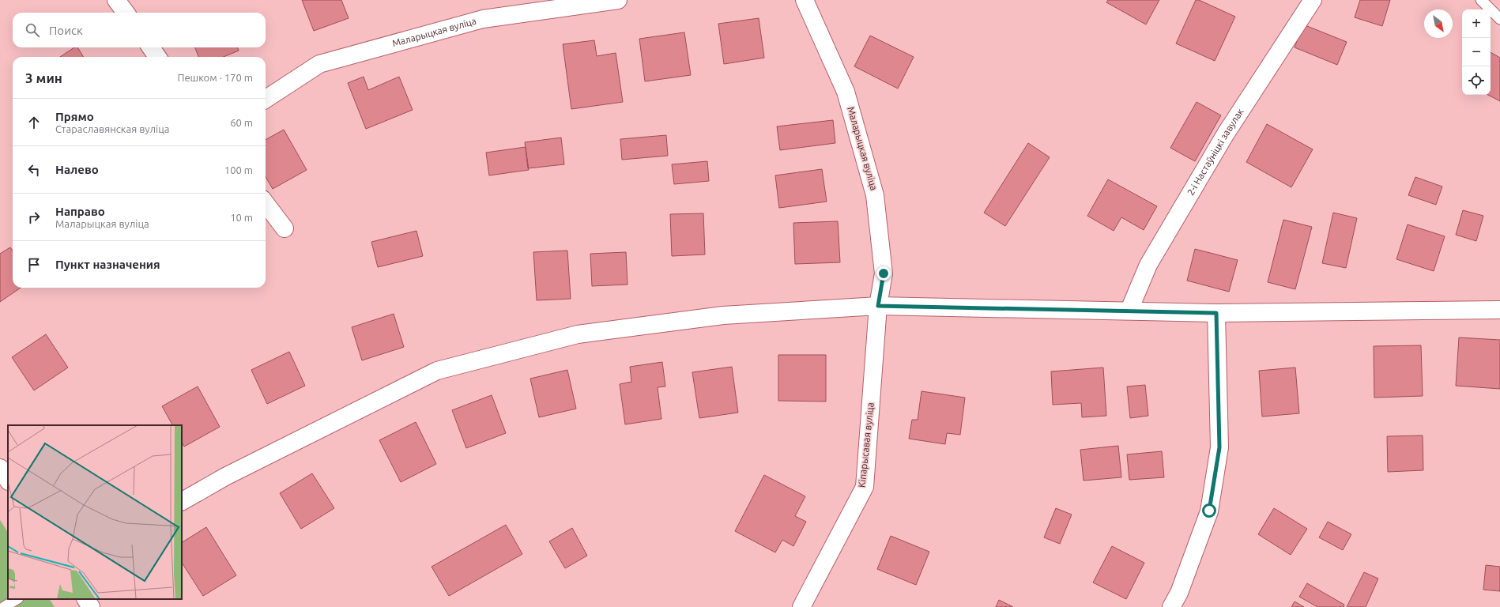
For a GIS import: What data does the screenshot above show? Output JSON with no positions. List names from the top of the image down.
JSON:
{
  "streets": {
    "street": ["Маларыцкая вуліца", "2-і Настаўніцкі завулак", "Кіпарысавая вуліца"]
  },
  "crossings": [
    ["Маларыцкая вуліца", "Кіпарысавая вуліца"]
  ],
  "north": "bottom right",
  "page": {
    "map_buttons": ["+", "−"],
    "search": "Поиск",
    "heading": ["3 мин", "Пешком · 170 m"],
    "list": [
      ["Прямо", "Стараславянская вуліца", "60 m"],
      ["Налево", "100 m"],
      ["Направо", "Маларыцкая вуліца", "10 m"],
      "Пункт назначения"
    ]
  }
}
